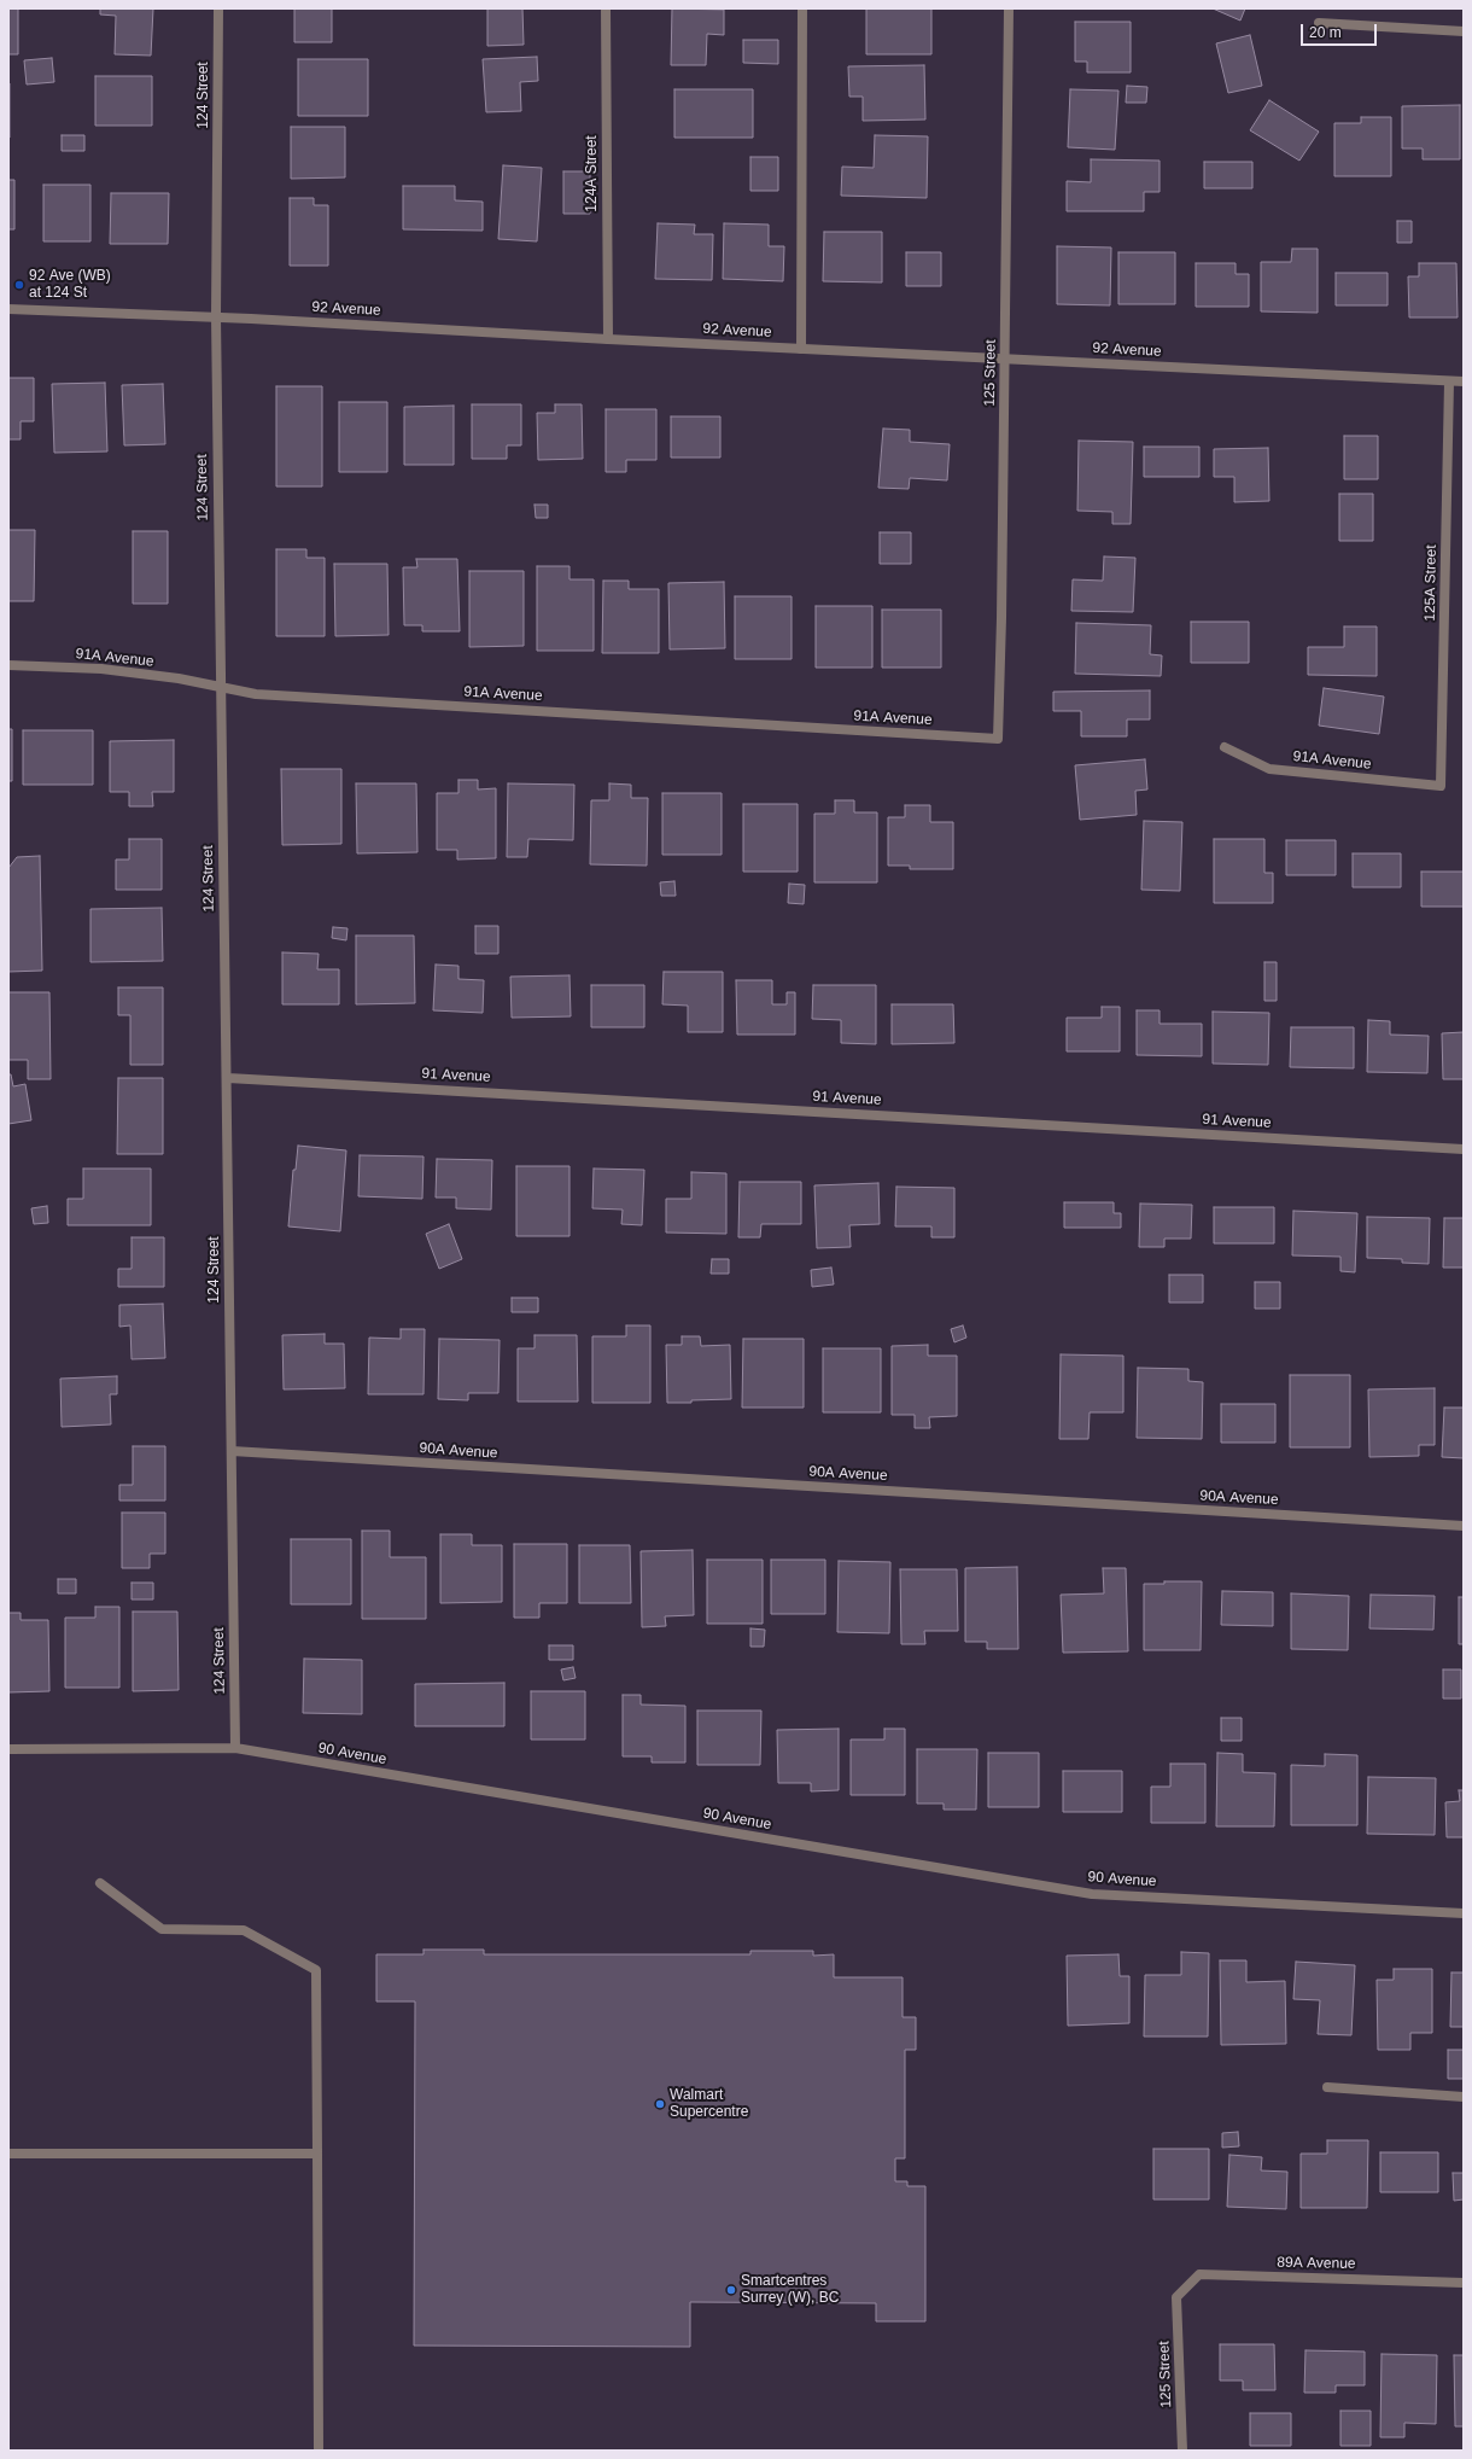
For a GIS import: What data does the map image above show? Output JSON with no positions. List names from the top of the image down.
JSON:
{
  "streets": {
    "street": [
      "124 Street",
      "124A Street",
      "92 Avenue",
      "125 Street",
      "125A Street",
      "91A Avenue",
      "91 Avenue",
      "90A Avenue",
      "90 Avenue",
      "89A Avenue"
    ]
  },
  "crossings": [
    ["124 Street", "92 Avenue"],
    ["124 Street", "91A Avenue"],
    ["124 Street", "91 Avenue"],
    ["124 Street", "90A Avenue"],
    ["124 Street", "90 Avenue"],
    ["124A Street", "92 Avenue"],
    ["92 Avenue", "125 Street"],
    ["92 Avenue", "125A Street"],
    ["125 Street", "91A Avenue"],
    ["125 Street", "89A Avenue"],
    ["125A Street", "91A Avenue"]
  ],
  "places": ["92 Ave (WB) at 124 St", "Walmart Supercentre", "Smartcentres Surrey (W), BC"],
  "scale_bar": "20 m"
}
